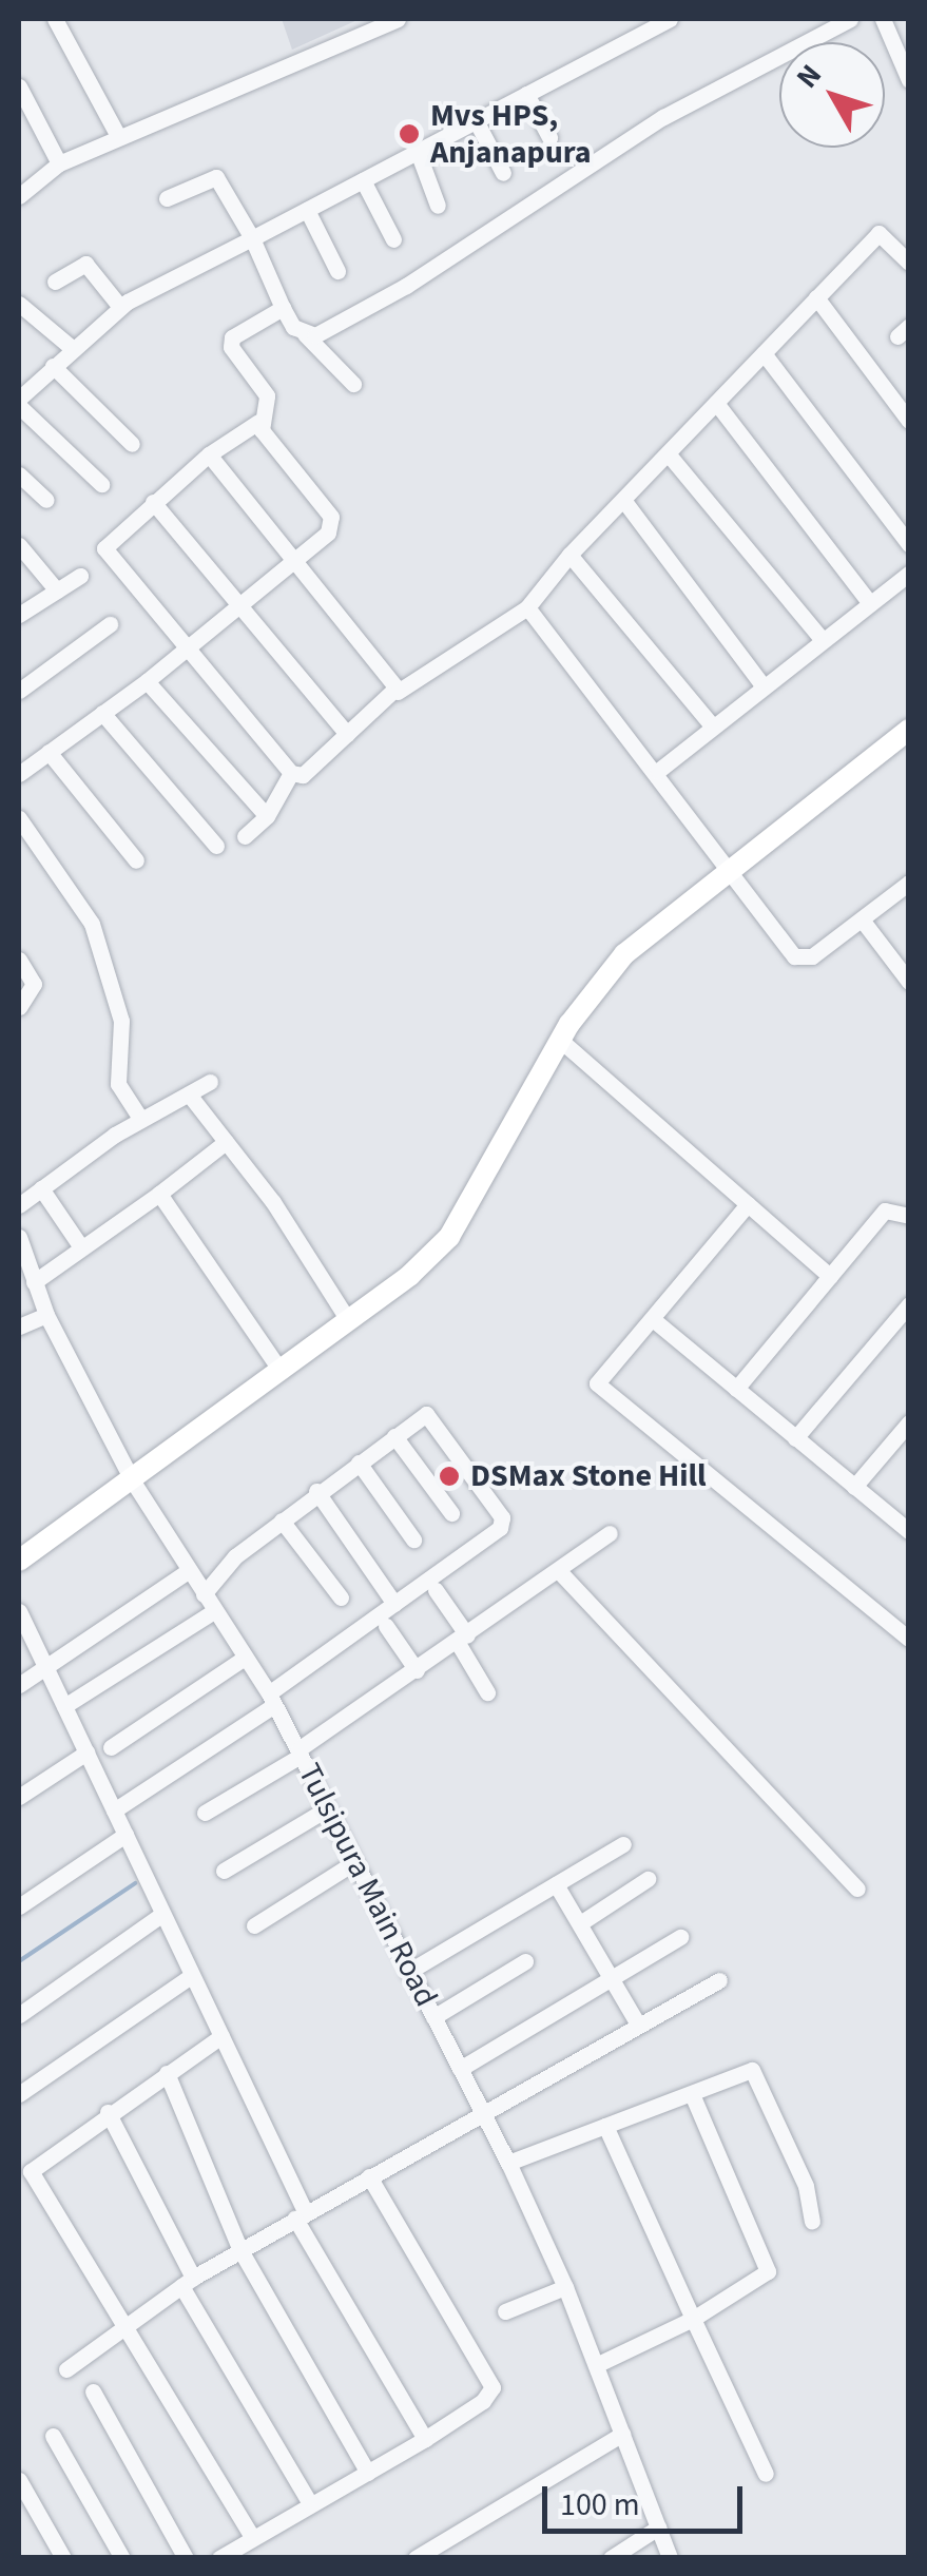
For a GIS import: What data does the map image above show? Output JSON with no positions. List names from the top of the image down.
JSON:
{
  "streets": {
    "street": ["Tulsipura Main Road"]
  },
  "places": ["Mvs HPS, Anjanapura", "DSMax Stone Hill"],
  "scale_bar": "100 m",
  "north": "top left"
}
